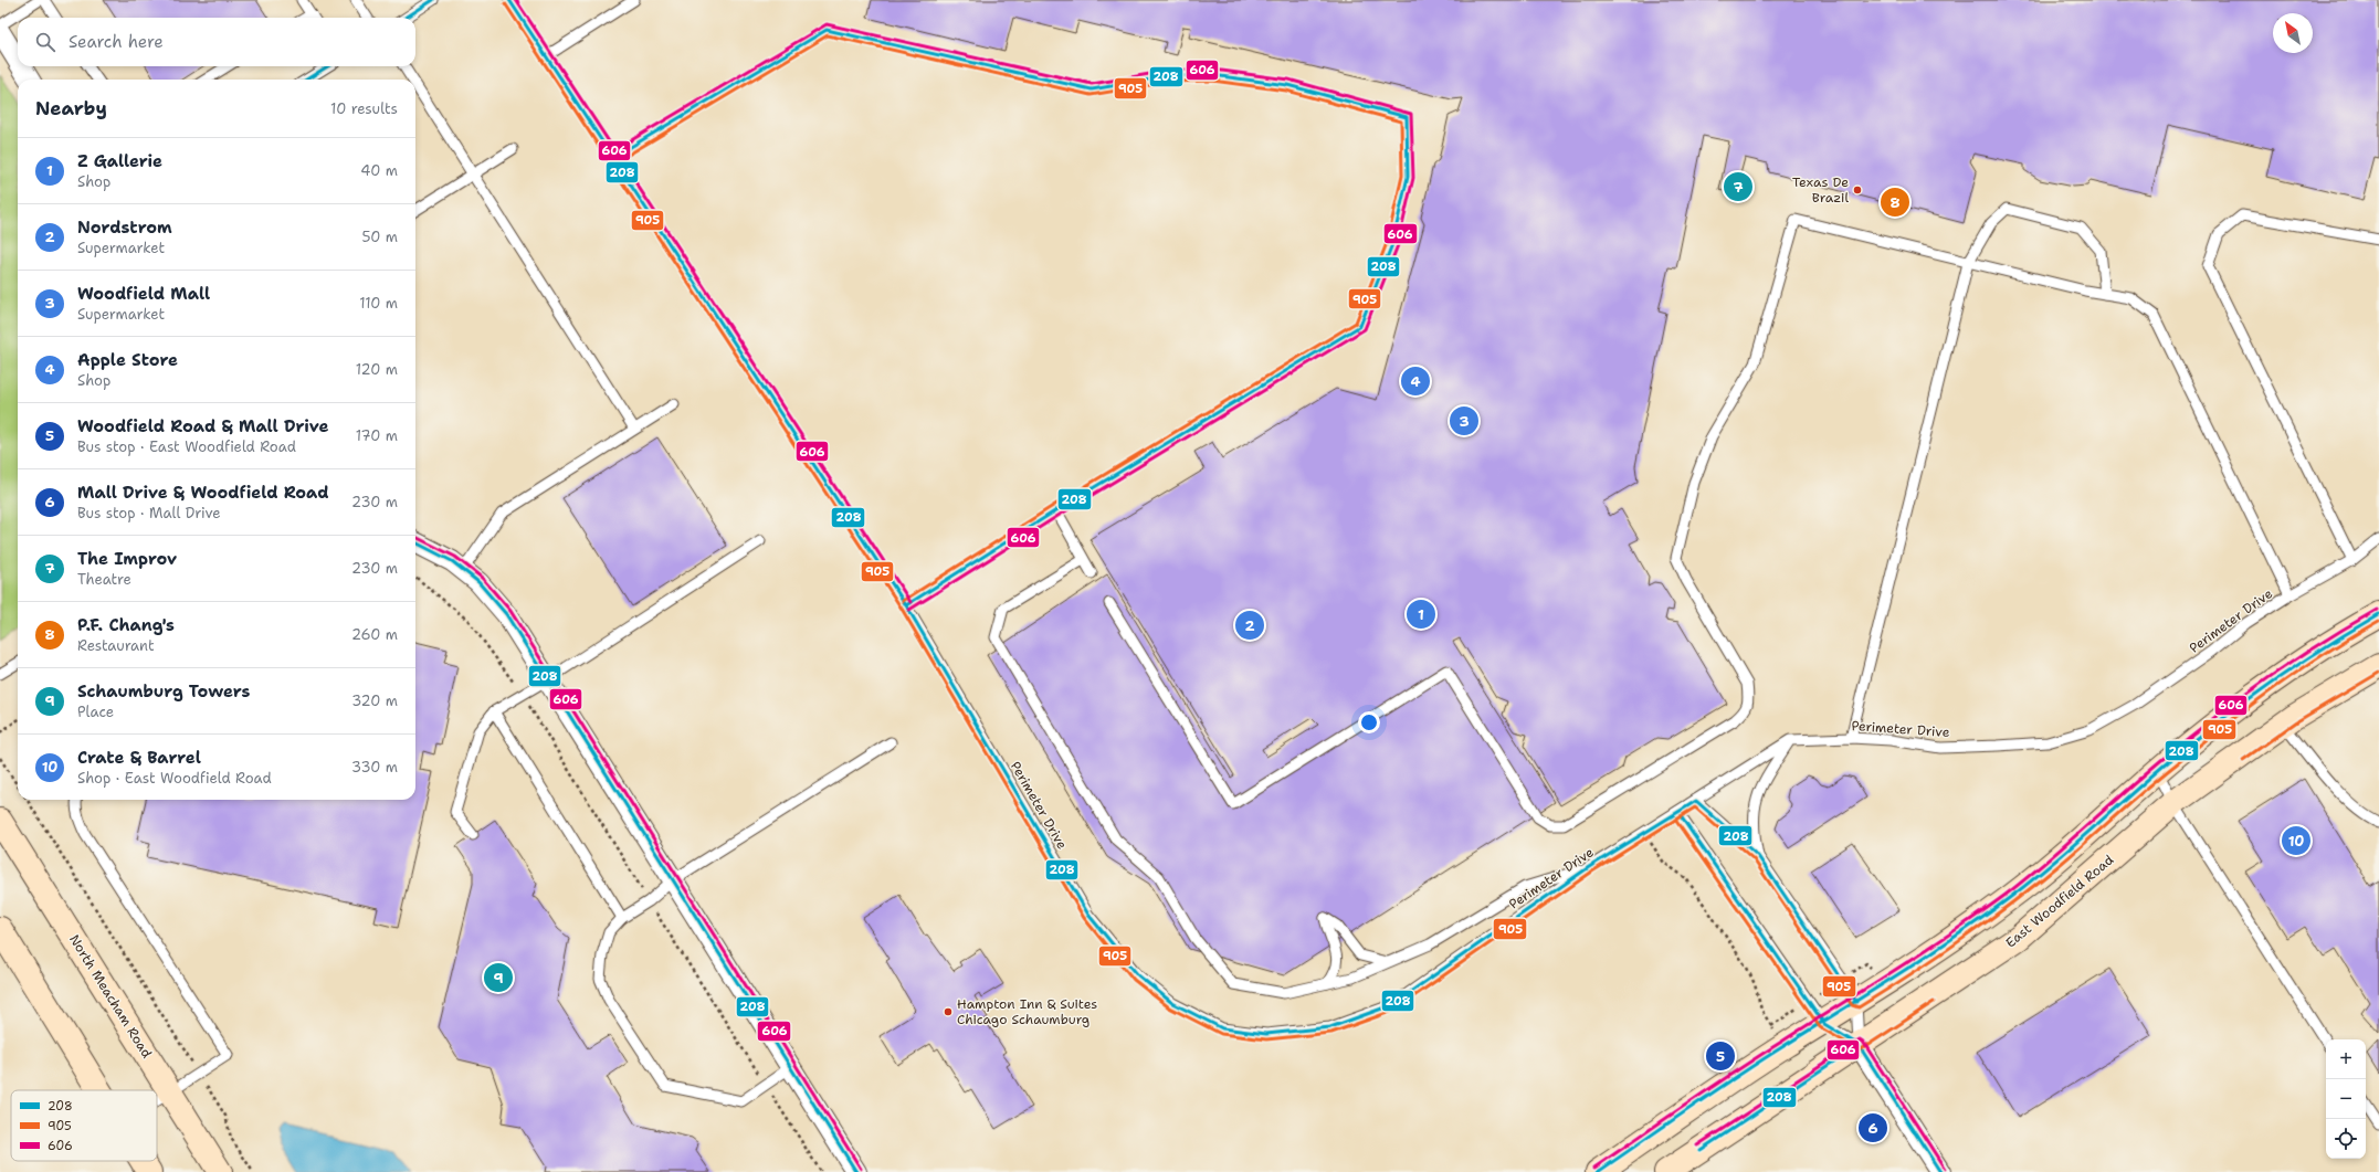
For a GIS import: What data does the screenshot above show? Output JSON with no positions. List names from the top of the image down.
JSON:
{
  "streets": {
    "street": ["East Woodfield Road", "North Meacham Road"],
    "lane": ["Perimeter Drive"]
  },
  "places": ["Texas De Brazil", "Hampton Inn & Suites Chicago Schaumburg"],
  "lines": ["transit line 208", "transit line 606", "transit line 905"],
  "legend": ["208", "905", "606"],
  "north": "top left",
  "page": {
    "search": "Search here",
    "heading": ["Nearby", "10 results"],
    "list": [
      {
        "mark": "1",
        "name": "Z Gallerie",
        "note": "Shop",
        "value": "40 m"
      },
      {
        "mark": "2",
        "name": "Nordstrom",
        "note": "Supermarket",
        "value": "50 m"
      },
      {
        "mark": "3",
        "name": "Woodfield Mall",
        "note": "Supermarket",
        "value": "110 m"
      },
      {
        "mark": "4",
        "name": "Apple Store",
        "note": "Shop",
        "value": "120 m"
      },
      {
        "mark": "5",
        "name": "Woodfield Road & Mall Drive",
        "note": "Bus stop · East Woodfield Road",
        "value": "170 m"
      },
      {
        "mark": "6",
        "name": "Mall Drive & Woodfield Road",
        "note": "Bus stop · Mall Drive",
        "value": "230 m"
      },
      {
        "mark": "7",
        "name": "The Improv",
        "note": "Theatre",
        "value": "230 m"
      },
      {
        "mark": "8",
        "name": "P.F. Chang's",
        "note": "Restaurant",
        "value": "260 m"
      },
      {
        "mark": "9",
        "name": "Schaumburg Towers",
        "note": "Place",
        "value": "320 m"
      },
      {
        "mark": "10",
        "name": "Crate & Barrel",
        "note": "Shop · East Woodfield Road",
        "value": "330 m"
      }
    ],
    "pins": [
      "7",
      "8",
      "4",
      "3",
      "1",
      "2",
      "10",
      "9",
      "5",
      "6"
    ],
    "map_buttons": ["+", "−"]
  }
}
